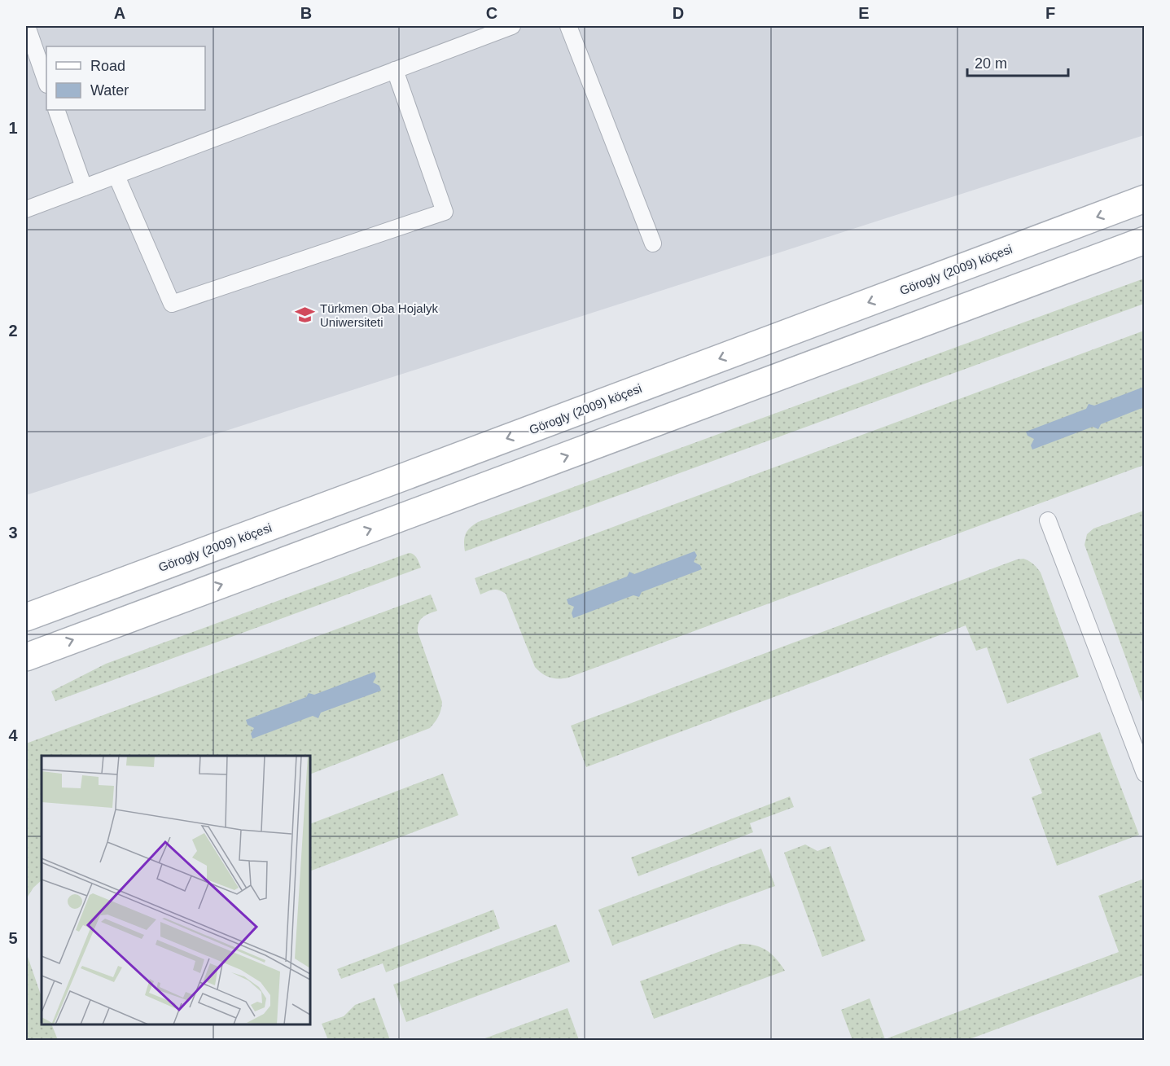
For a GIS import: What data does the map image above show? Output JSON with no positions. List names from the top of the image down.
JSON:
{
  "streets": {
    "main road": ["Görogly (2009) köçesi"]
  },
  "places": {
    "school or university": ["Türkmen Oba Hojalyk Uniwersiteti"]
  },
  "legend": ["Road", "Water"],
  "scale_bar": "20 m",
  "grid": {
    "columns": [
      "A",
      "B",
      "C",
      "D",
      "E",
      "F"
    ],
    "rows": [
      "1",
      "2",
      "3",
      "4",
      "5"
    ]
  }
}
